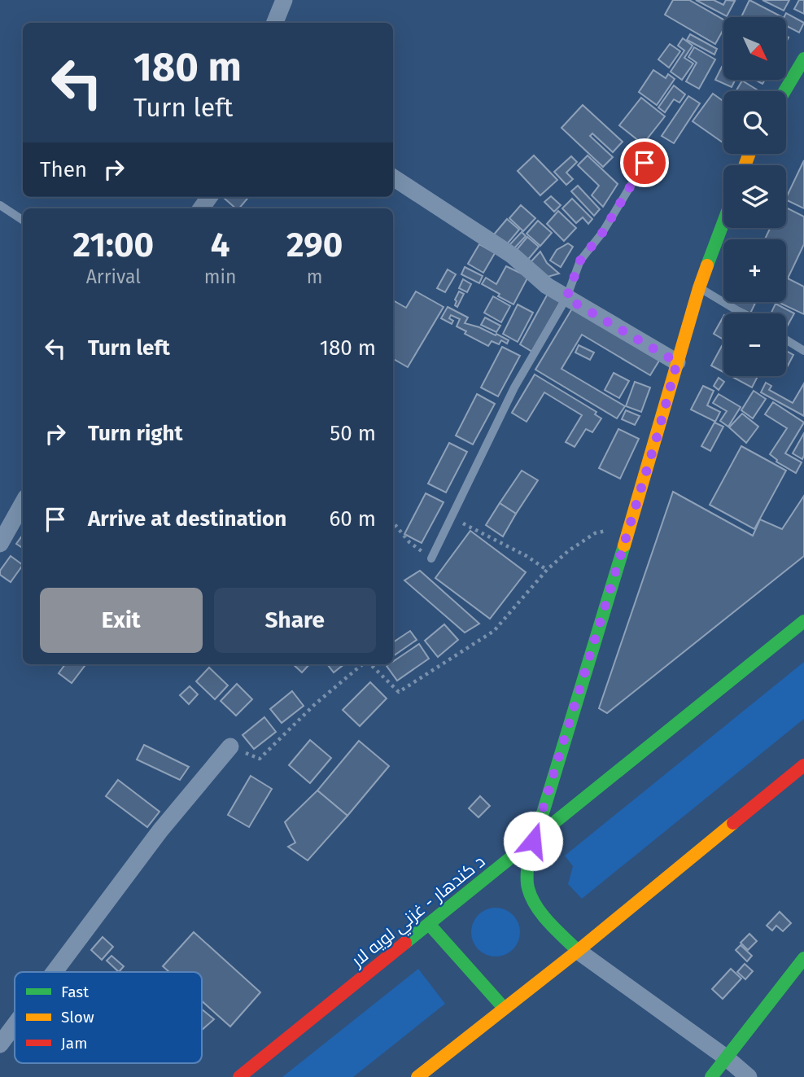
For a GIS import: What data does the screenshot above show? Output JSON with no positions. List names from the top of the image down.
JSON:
{
  "streets": {
    "main road": ["د کندهار - غزني لويه لار"]
  },
  "legend": ["Fast", "Slow", "Jam"],
  "north": "bottom right",
  "page": {
    "map_buttons": ["+", "−"],
    "turn": ["180 m", "Turn left"],
    "then": "Then",
    "eta": [
      "21:00",
      "Arrival",
      "4",
      "min",
      "290",
      "m"
    ],
    "list": [
      {
        "name": "Turn left",
        "value": "180 m"
      },
      {
        "name": "Turn right",
        "value": "50 m"
      },
      {
        "name": "Arrive at destination",
        "value": "60 m"
      }
    ],
    "buttons": ["Exit", "Share"]
  }
}
